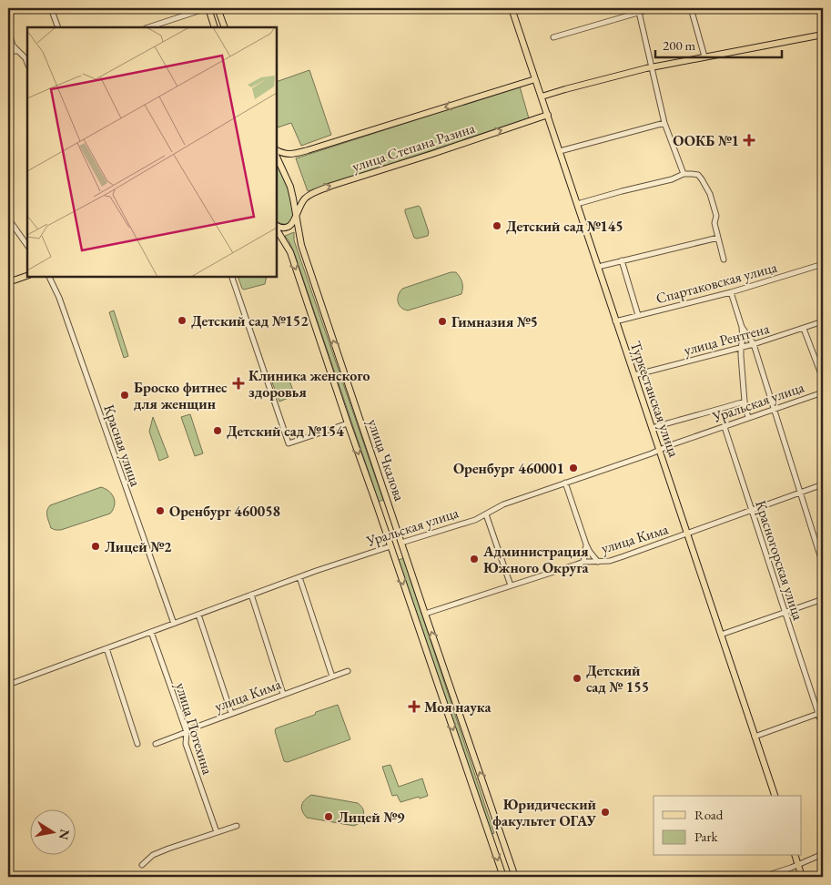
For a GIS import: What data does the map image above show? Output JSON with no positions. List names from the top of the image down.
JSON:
{
  "streets": {
    "main road": [
      "улица Степана Разина",
      "Туркестанская улица",
      "Уральская улица",
      "улица Чкалова"
    ],
    "street": [
      "Спартаковская улица",
      "улица Рентгена",
      "Красная улица",
      "улица Кима",
      "Красногорская улица",
      "улица Потехина"
    ]
  },
  "crossings": [
    ["улица Степана Разина", "Туркестанская улица"],
    ["улица Степана Разина", "улица Чкалова"],
    ["Спартаковская улица", "Туркестанская улица"],
    ["улица Рентгена", "Туркестанская улица"],
    ["Туркестанская улица", "Уральская улица"],
    ["Туркестанская улица", "улица Кима"],
    ["Уральская улица", "Красная улица"],
    ["Уральская улица", "улица Чкалова"],
    ["Уральская улица", "Красногорская улица"],
    ["Уральская улица", "улица Потехина"],
    ["улица Чкалова", "улица Кима"],
    ["улица Кима", "Красногорская улица"],
    ["улица Кима", "улица Потехина"]
  ],
  "places": {
    "health": ["ООКБ №1", "Клиника женского здоровья", "Моя наука"],
    "other": [
      "Детский сад №145",
      "Детский сад №152",
      "Гимназия №5",
      "Броско фитнес для женщин",
      "Детский сад №154",
      "Оренбург 460001",
      "Оренбург 460058",
      "Лицей №2",
      "Администрация Южного Округа",
      "Детский сад № 155",
      "Юридический факультет ОГАУ",
      "Лицей №9"
    ]
  },
  "legend": ["Road", "Park"],
  "scale_bar": "200 m",
  "north": "right"
}
